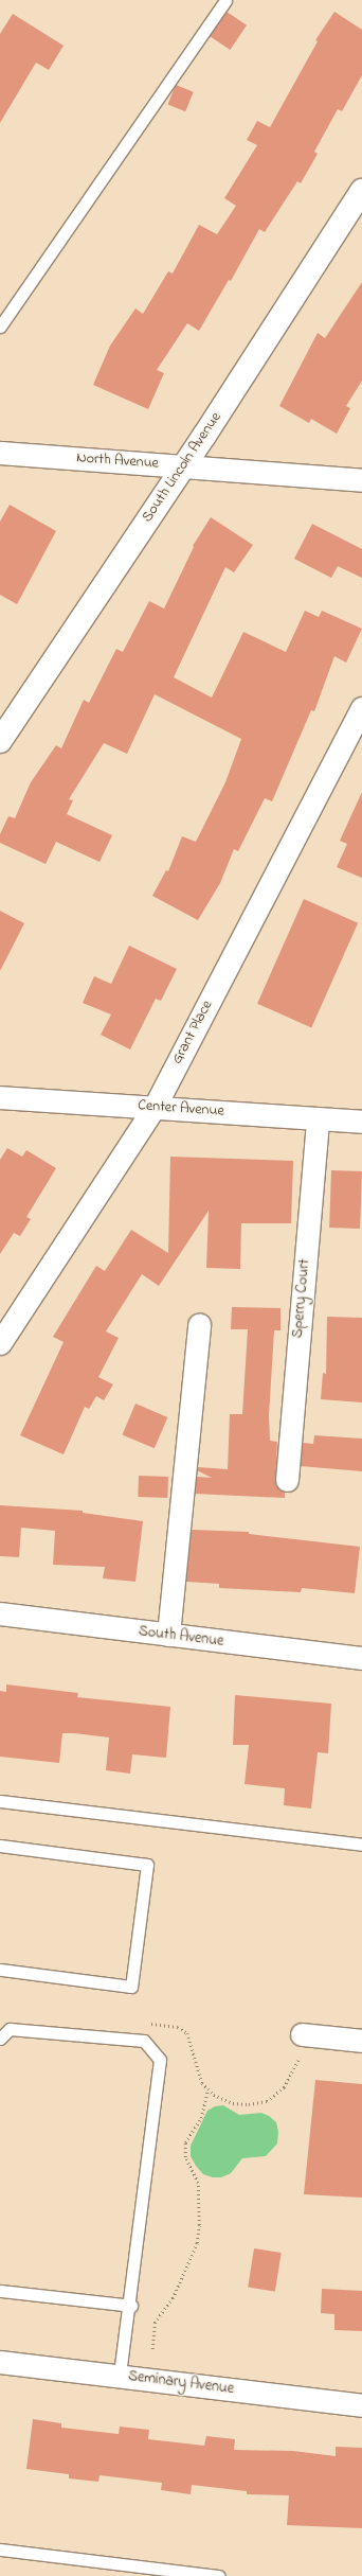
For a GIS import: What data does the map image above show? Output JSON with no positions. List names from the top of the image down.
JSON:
{
  "streets": {
    "street": [
      "North Avenue",
      "South Lincoln Avenue",
      "Grant Place",
      "Center Avenue",
      "Sperry Court",
      "South Avenue",
      "Seminary Avenue"
    ]
  },
  "crossings": [
    ["North Avenue", "South Lincoln Avenue"],
    ["Grant Place", "Center Avenue"],
    ["Center Avenue", "Sperry Court"]
  ]
}
